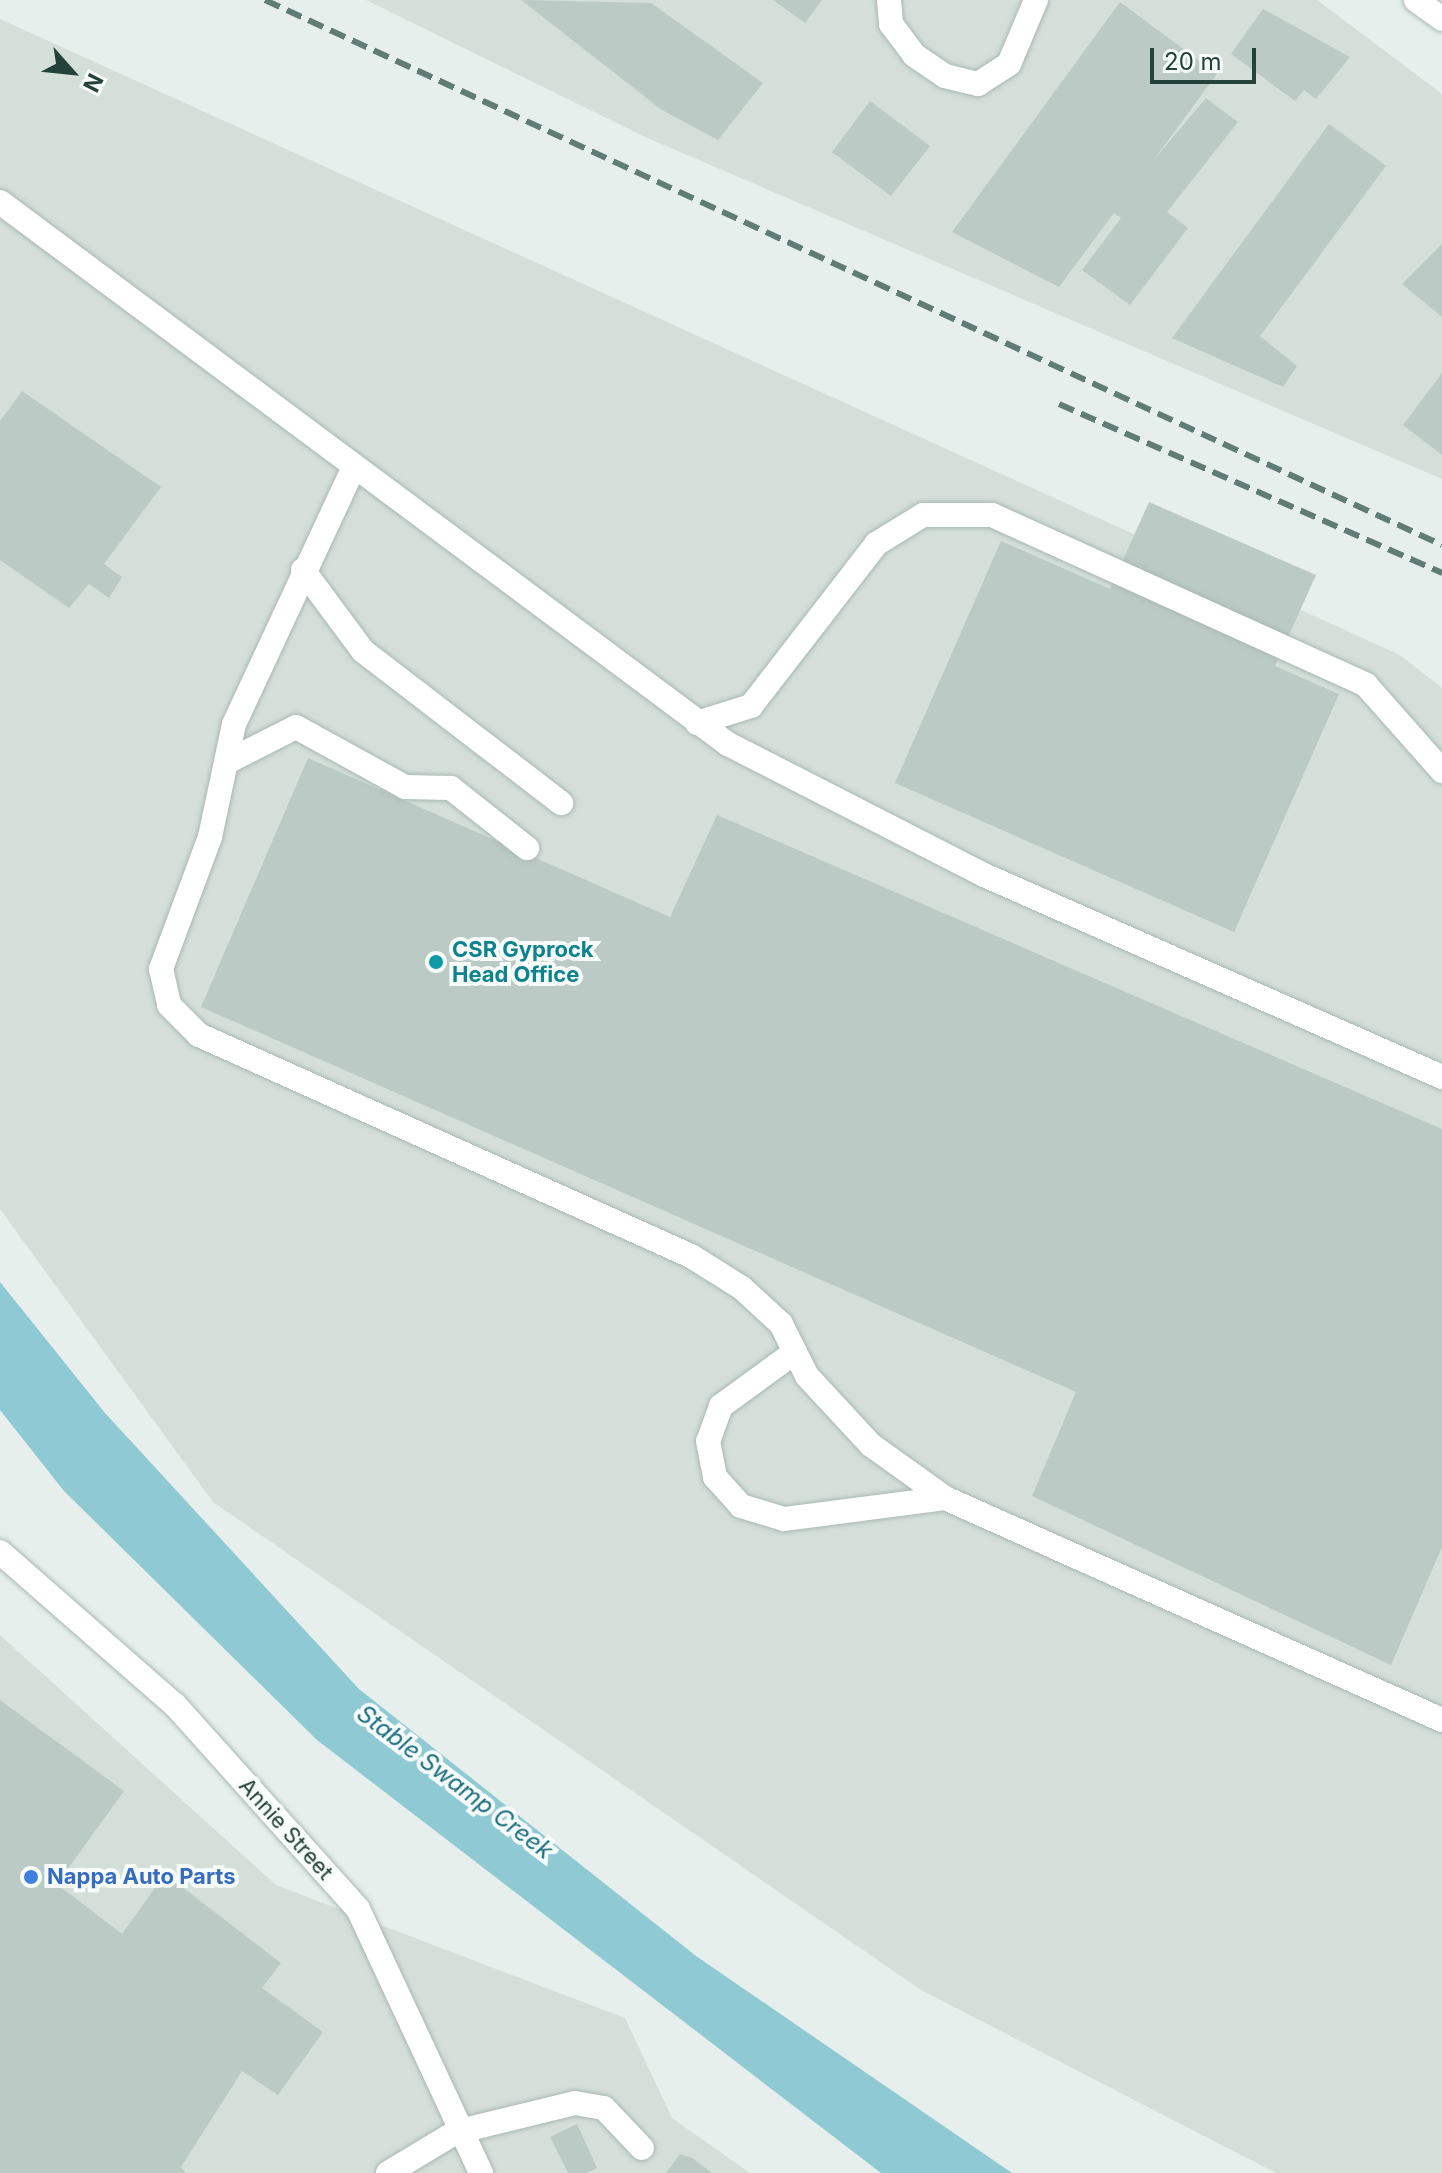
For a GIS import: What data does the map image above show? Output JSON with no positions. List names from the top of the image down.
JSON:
{
  "streets": {
    "street": ["Annie Street"]
  },
  "water": ["Stable Swamp Creek"],
  "places": ["CSR Gyprock Head Office", "Nappa Auto Parts"],
  "scale_bar": "20 m",
  "north": "bottom right"
}
